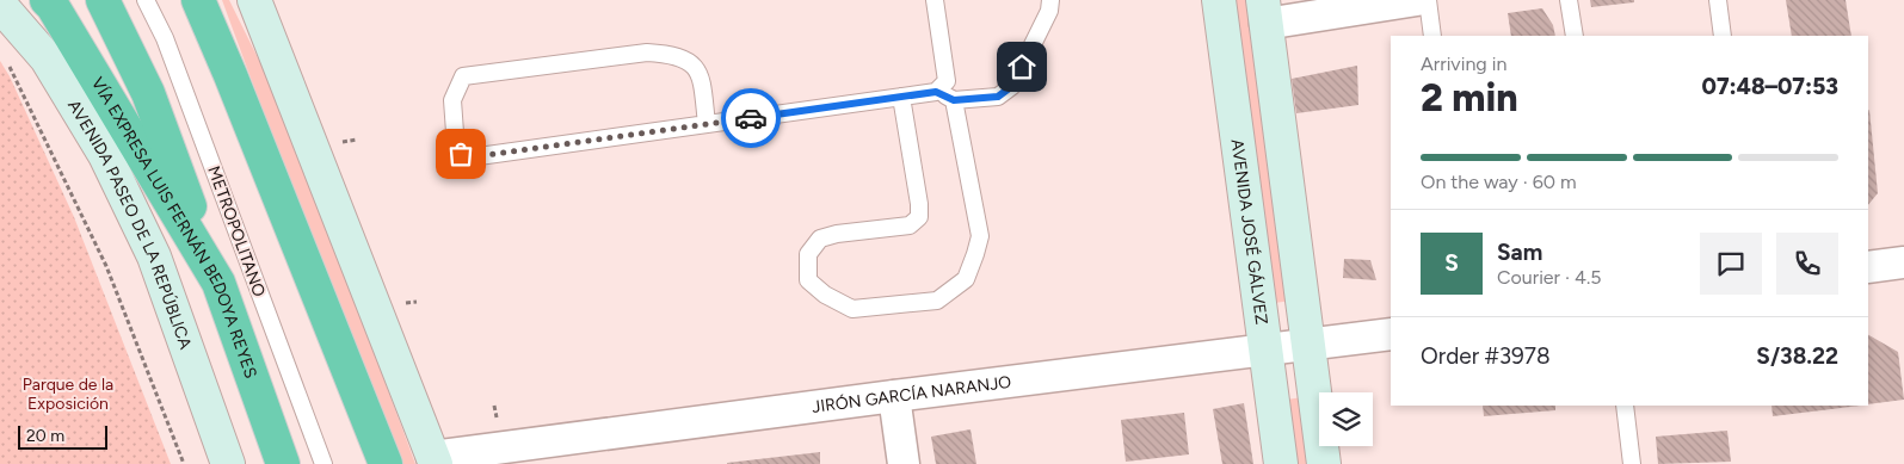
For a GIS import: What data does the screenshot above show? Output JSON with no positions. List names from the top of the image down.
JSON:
{
  "streets": {
    "highway": ["VÍA EXPRESA LUIS FERNÁN BEDOYA REYES"],
    "main road": ["AVENIDA PASEO DE LA REPÚBLICA", "AVENIDA JOSÉ GÁLVEZ"],
    "street": ["JIRÓN GARCÍA NARANJO"],
    "lane": ["METROPOLITANO"]
  },
  "crossings": [
    ["AVENIDA JOSÉ GÁLVEZ", "JIRÓN GARCÍA NARANJO"]
  ],
  "parks": ["Parque de la Exposición"],
  "scale_bar": "20 m",
  "page": {
    "heading": ["2 min", "Arriving in", "07:48–07:53"],
    "panel": [
      "Sam",
      "Courier · 4.5",
      "Order #3978",
      "S/38.22"
    ],
    "bar": "On the way · 60 m",
    "round": "S",
    "scale": "20 m"
  }
}
